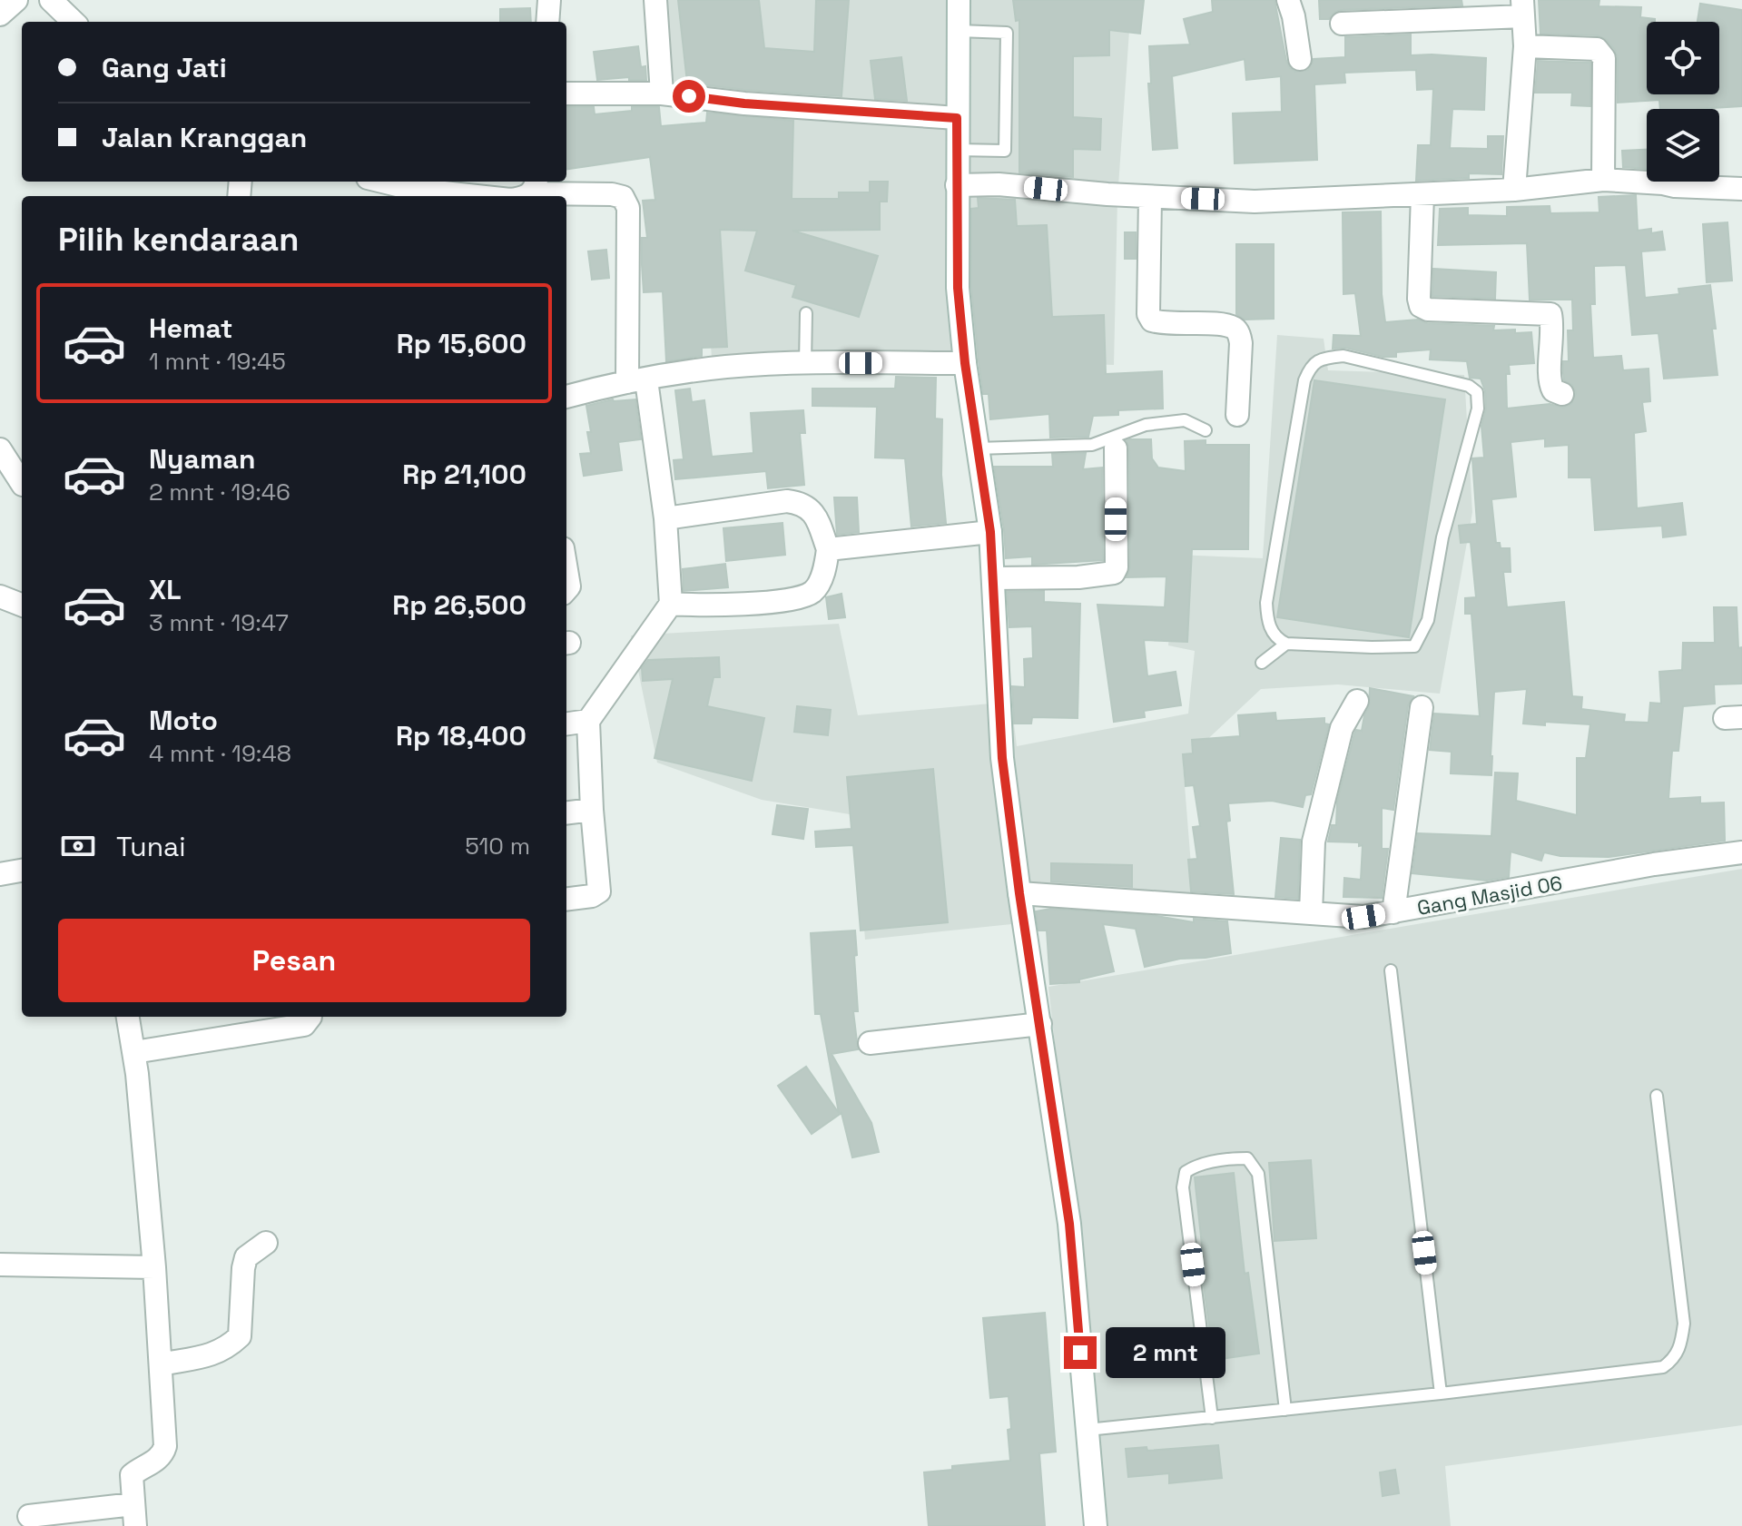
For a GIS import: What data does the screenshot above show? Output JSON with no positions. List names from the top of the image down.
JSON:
{
  "streets": {
    "street": ["Gang Masjid 06"]
  },
  "page": {
    "banner": ["Gang Jati", "Jalan Kranggan"],
    "heading": "Pilih kendaraan",
    "list": [
      {
        "name": "Hemat",
        "note": "1 mnt · 19:45",
        "value": "Rp 15,600"
      },
      {
        "name": "Nyaman",
        "note": "2 mnt · 19:46",
        "value": "Rp 21,100"
      },
      {
        "name": "XL",
        "note": "3 mnt · 19:47",
        "value": "Rp 26,500"
      },
      {
        "name": "Moto",
        "note": "4 mnt · 19:48",
        "value": "Rp 18,400"
      }
    ],
    "pay": ["Tunai", "510 m"],
    "buttons": "Pesan",
    "bubble": "2 mnt"
  }
}
